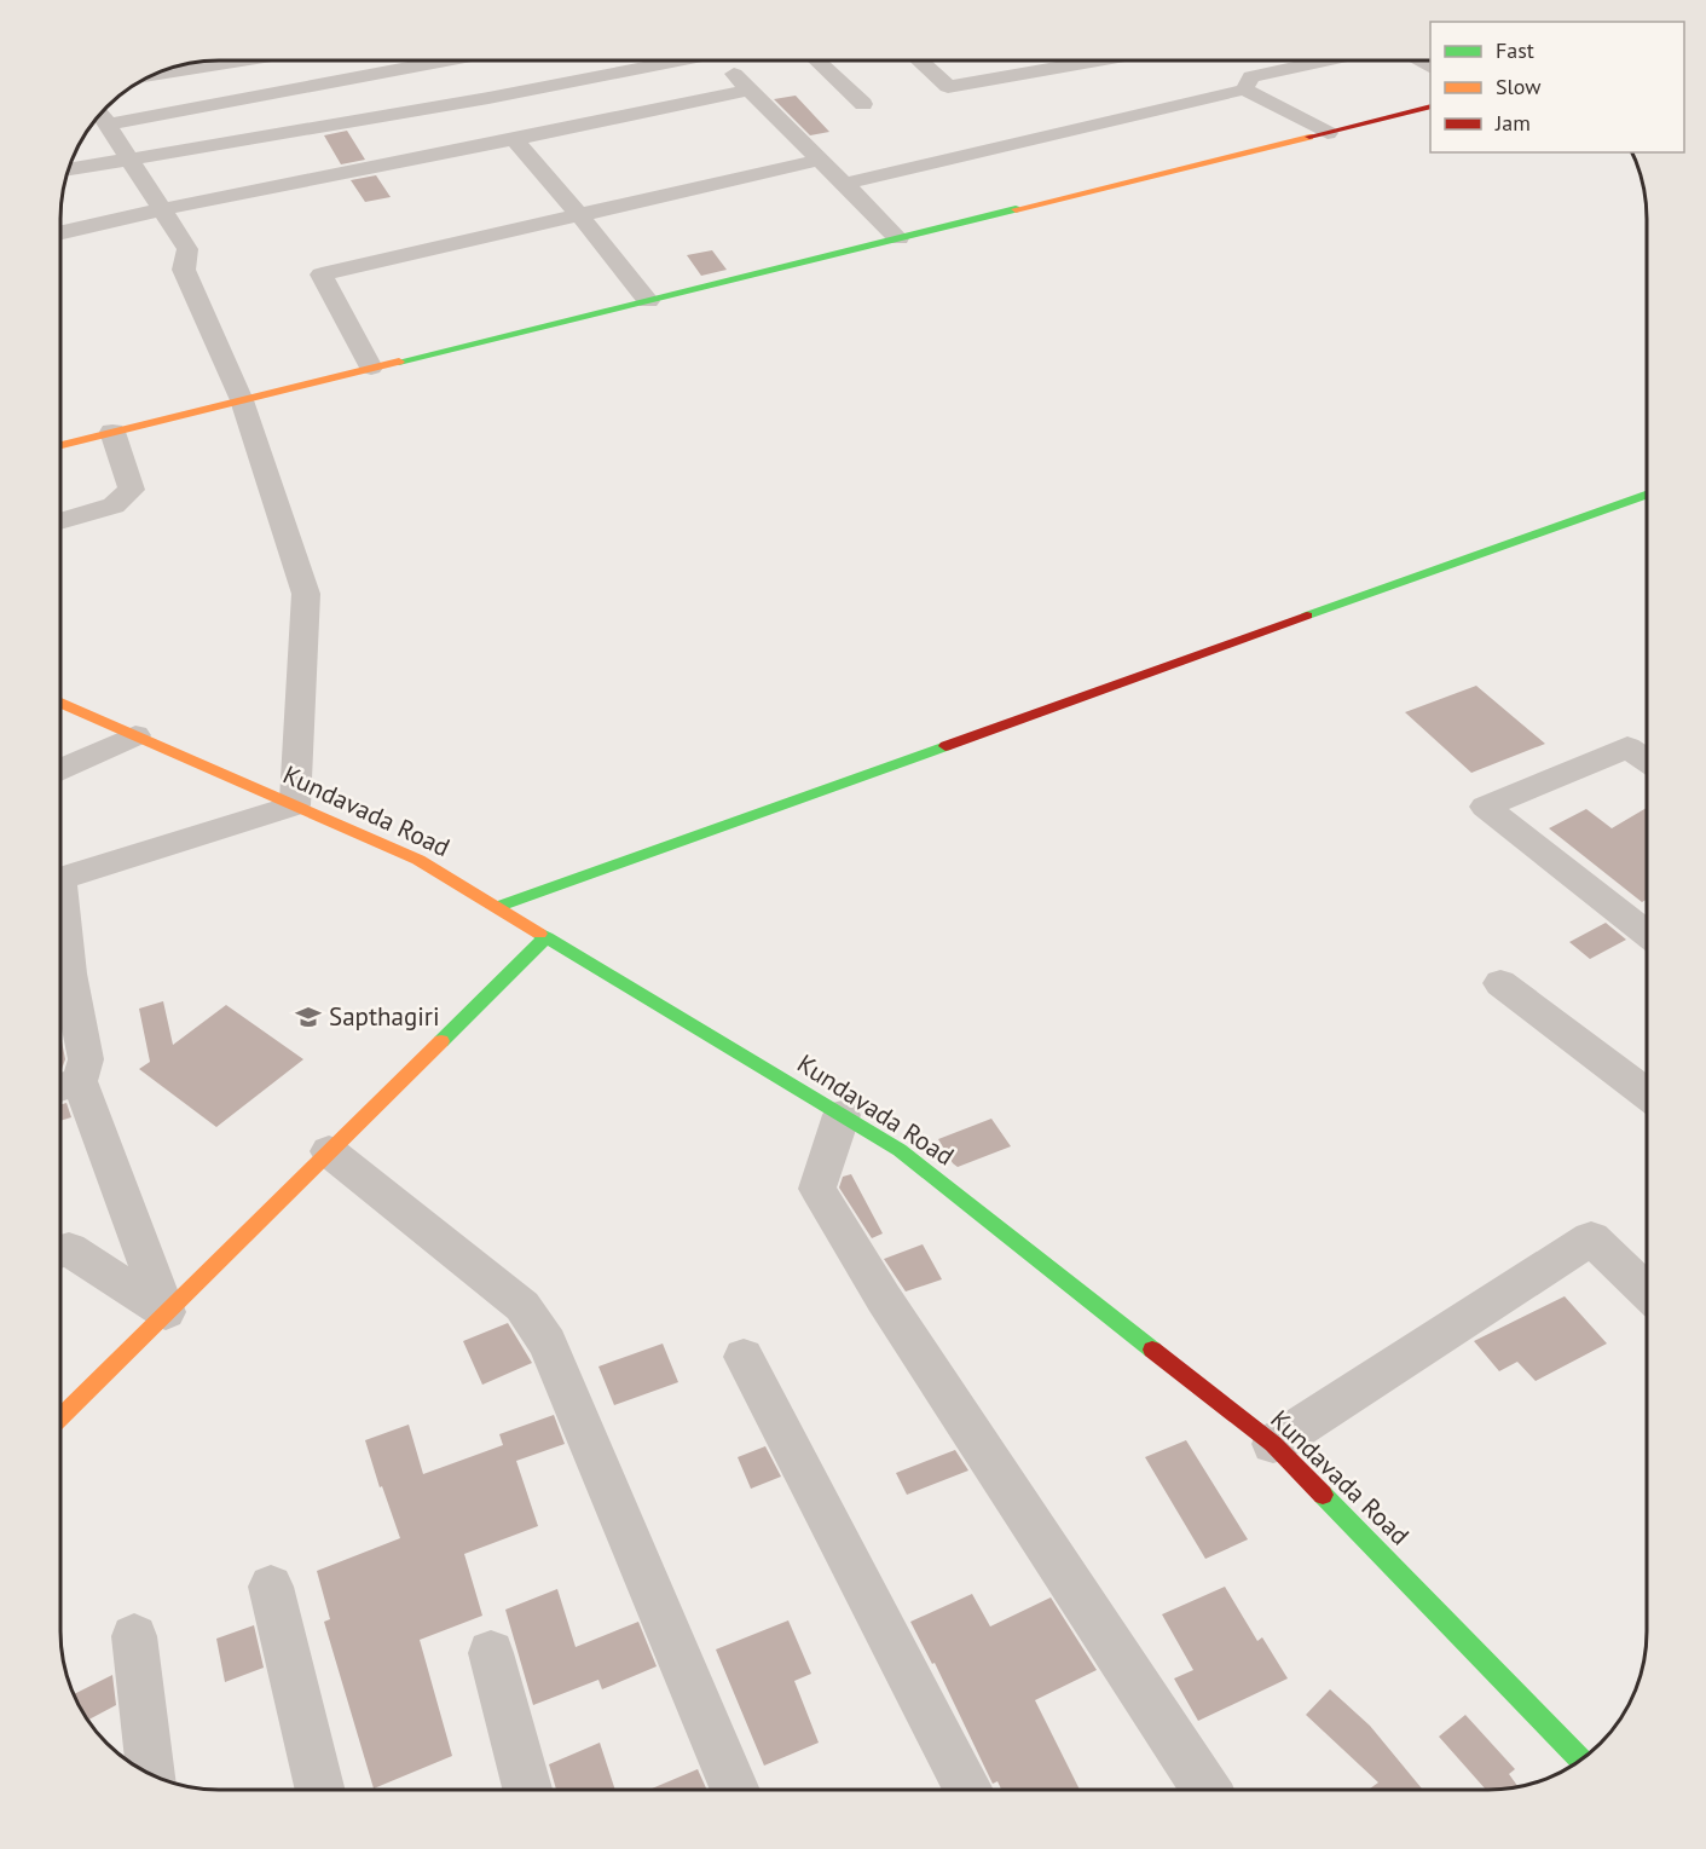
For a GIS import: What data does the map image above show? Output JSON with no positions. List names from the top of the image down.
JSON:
{
  "streets": {
    "street": ["Kundavada Road"]
  },
  "places": {
    "school or university": ["Sapthagiri"]
  },
  "legend": ["Fast", "Slow", "Jam"]
}
